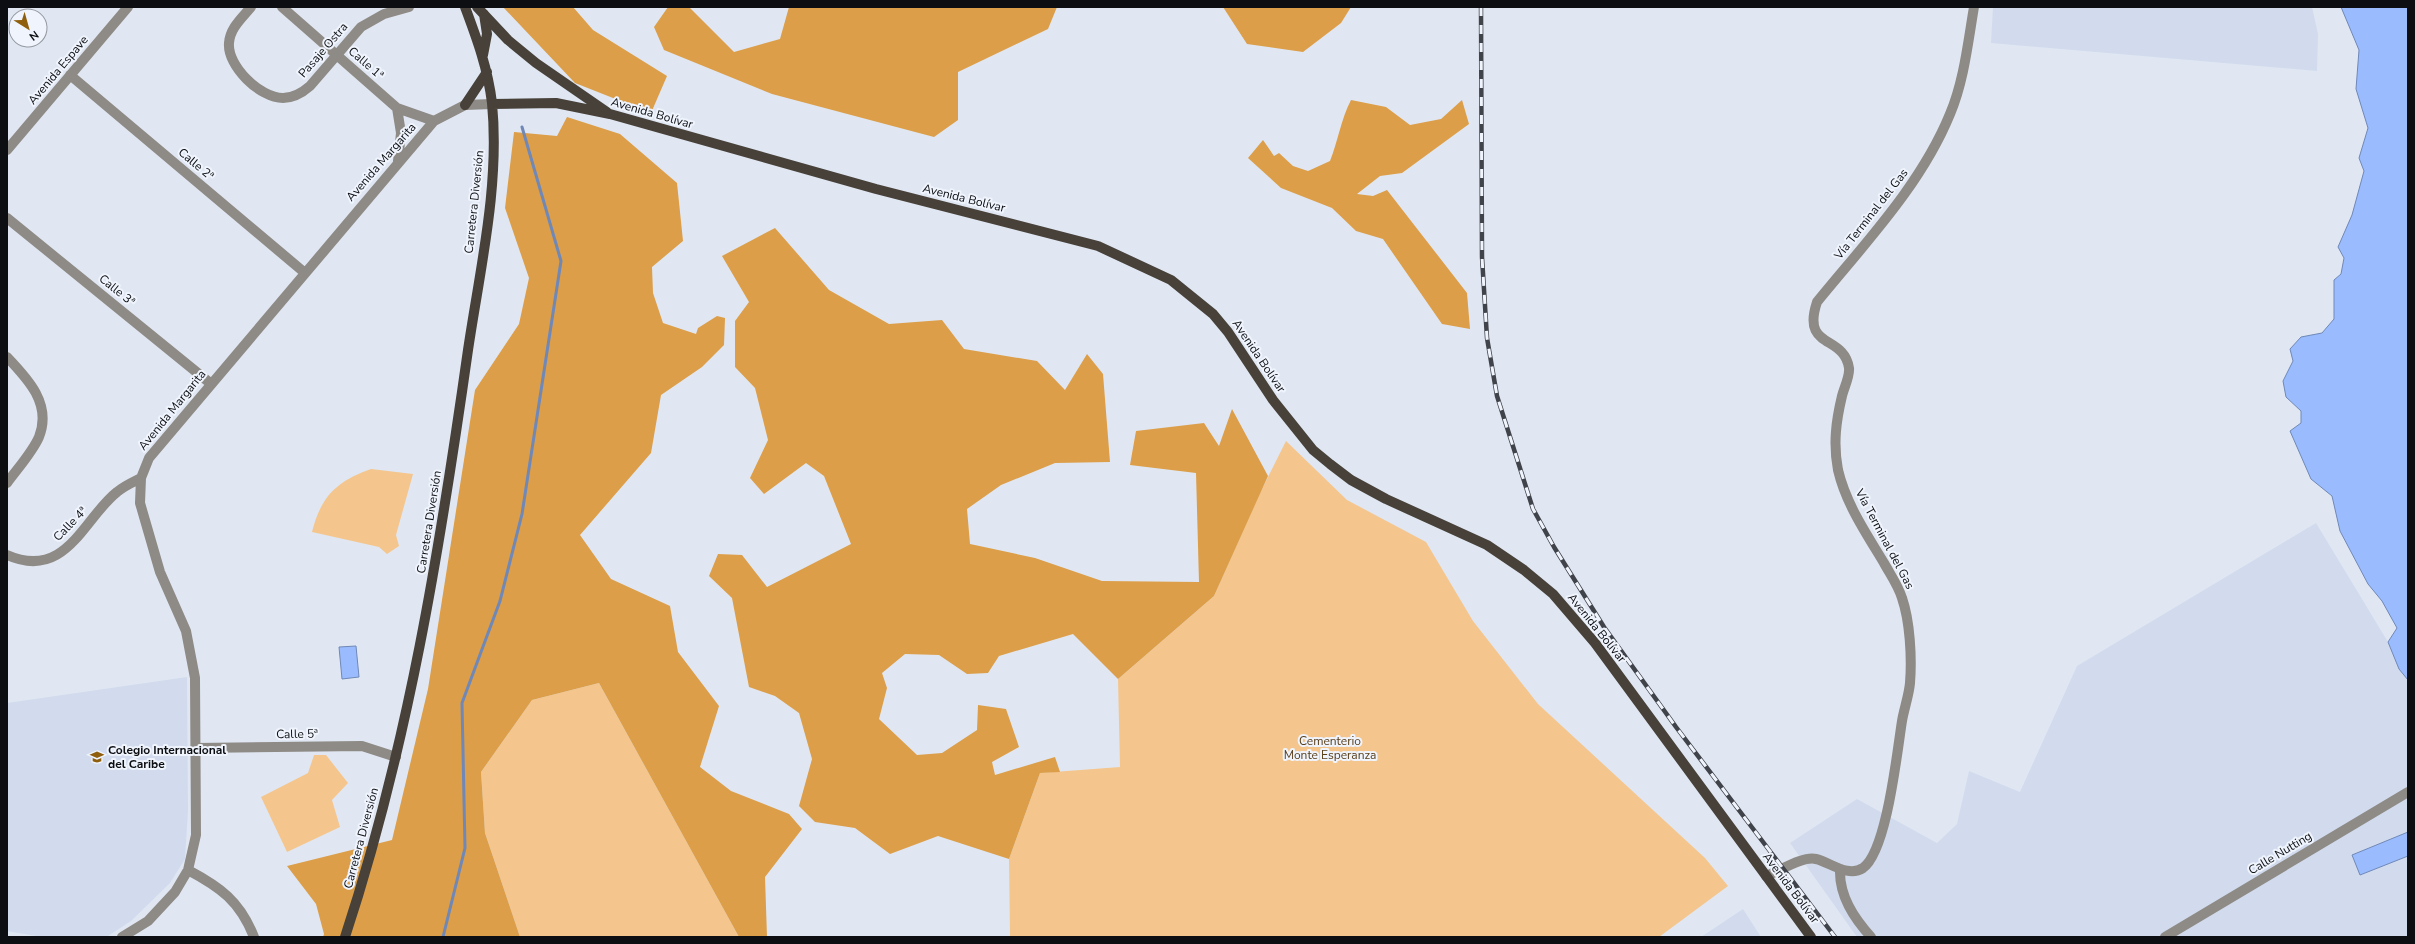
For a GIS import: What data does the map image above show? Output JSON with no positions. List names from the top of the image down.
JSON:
{
  "streets": {
    "main road": ["Avenida Bolívar", "Carretera Diversión"],
    "street": [
      "Pasaje Ostra",
      "Calle 1ª",
      "Avenida Espave",
      "Avenida Margarita",
      "Calle 2ª",
      "Vía Terminal del Gas",
      "Calle 3ª",
      "Calle 4ª",
      "Calle 5ª",
      "Calle Nutting"
    ]
  },
  "crossings": [
    ["Pasaje Ostra", "Calle 1ª"],
    ["Avenida Espave", "Calle 2ª"],
    ["Avenida Bolívar", "Avenida Margarita"],
    ["Avenida Bolívar", "Carretera Diversión"],
    ["Avenida Bolívar", "Vía Terminal del Gas"],
    ["Avenida Margarita", "Calle 2ª"],
    ["Avenida Margarita", "Carretera Diversión"],
    ["Avenida Margarita", "Calle 3ª"],
    ["Avenida Margarita", "Calle 4ª"],
    ["Avenida Margarita", "Calle 5ª"],
    ["Carretera Diversión", "Calle 5ª"]
  ],
  "parks": ["Cementerio Monte Esperanza"],
  "places": {
    "school or university": ["Colegio Internacional del Caribe"]
  },
  "north": "bottom right"
}
